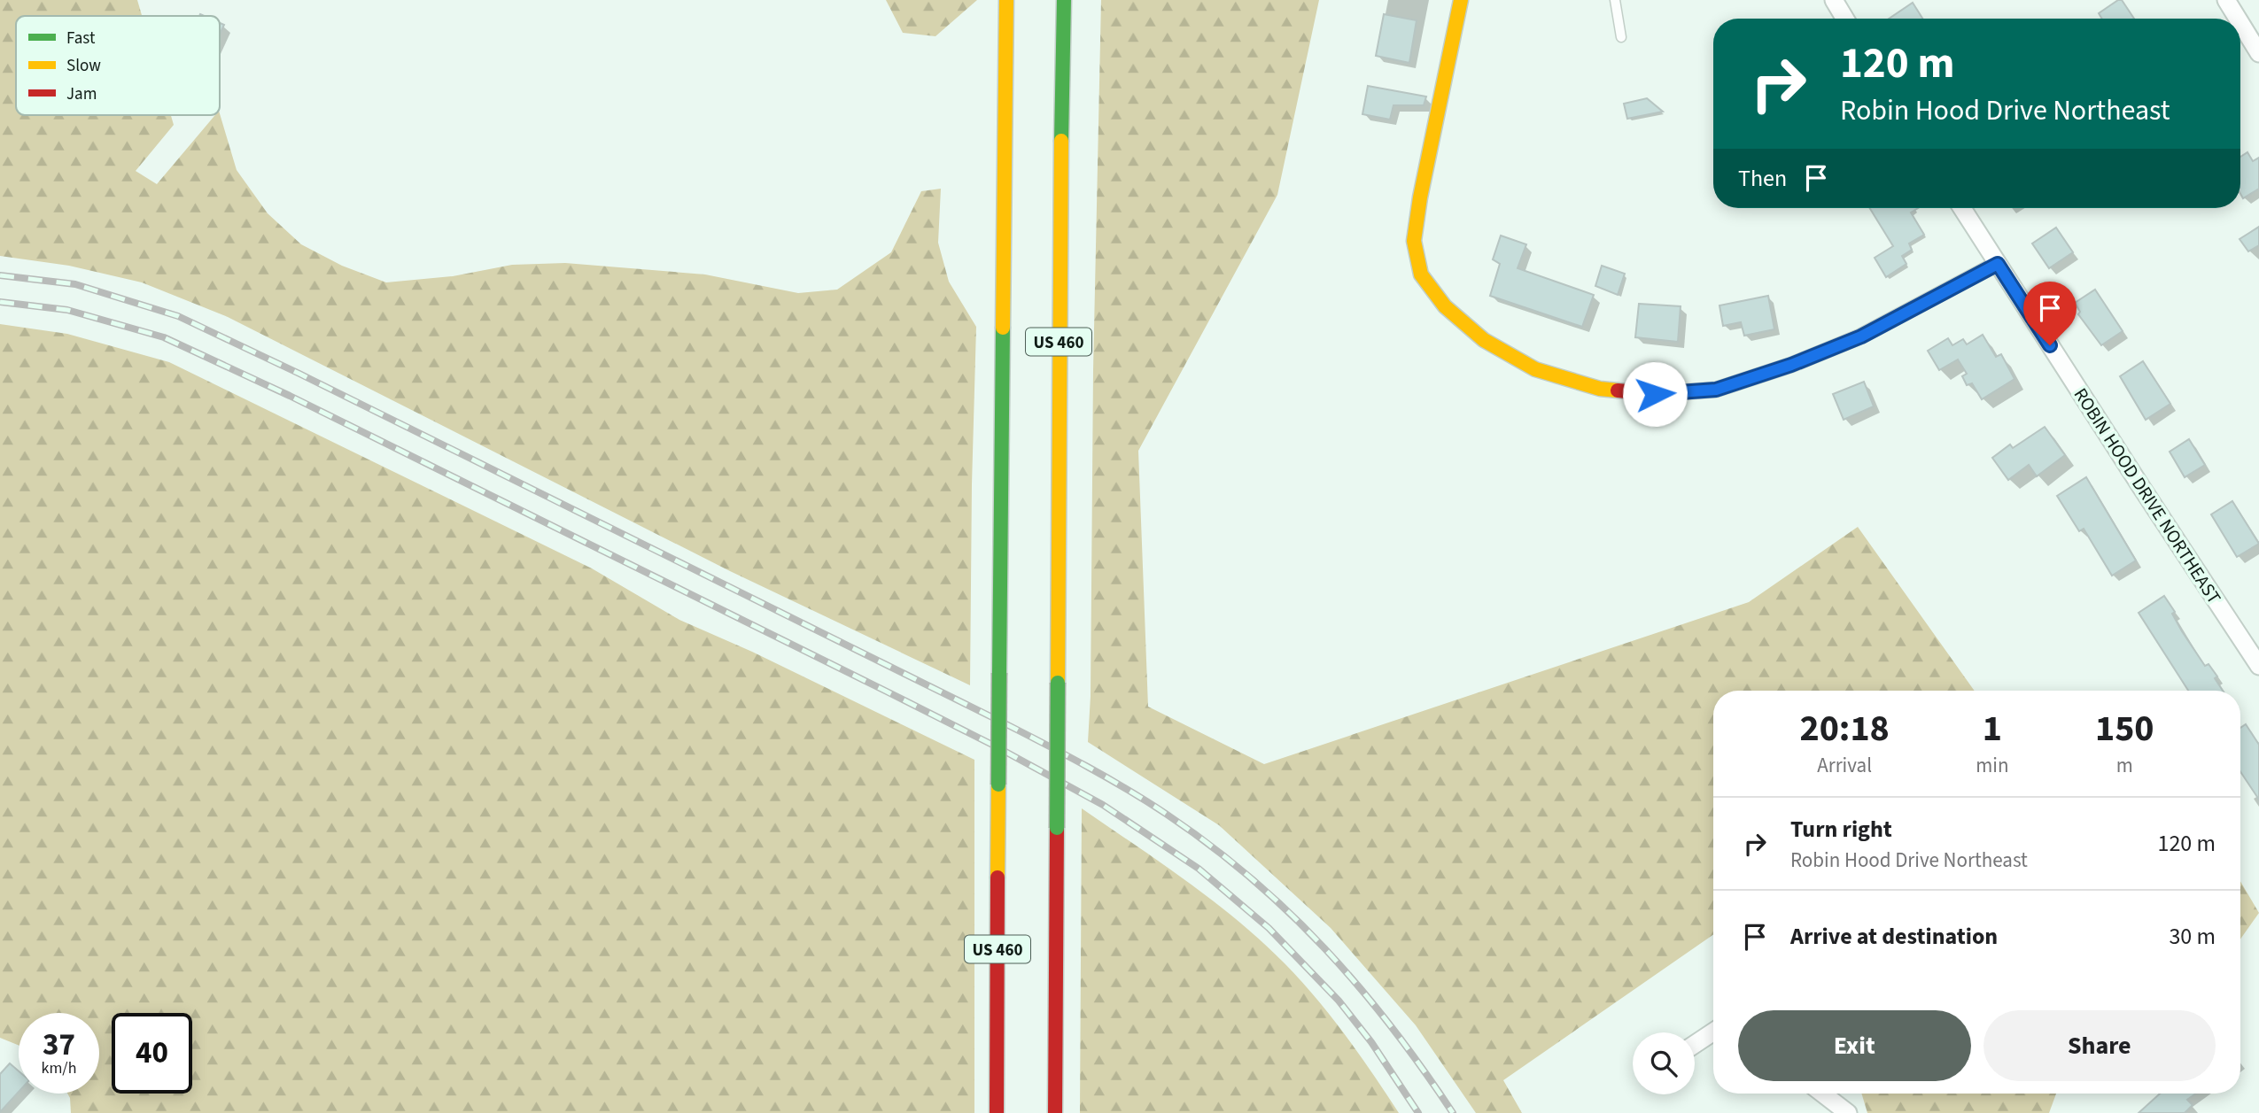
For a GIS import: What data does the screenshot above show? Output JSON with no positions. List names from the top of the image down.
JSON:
{
  "streets": {
    "main road": ["US 460"],
    "street": ["ROBIN HOOD DRIVE NORTHEAST"]
  },
  "legend": ["Fast", "Slow", "Jam"],
  "page": {
    "turn": ["120 m", "Robin Hood Drive Northeast"],
    "then": "Then",
    "eta": [
      "20:18",
      "Arrival",
      "1",
      "min",
      "150",
      "m"
    ],
    "list": [
      {
        "name": "Turn right",
        "note": "Robin Hood Drive Northeast",
        "value": "120 m"
      },
      {
        "name": "Arrive at destination",
        "value": "30 m"
      }
    ],
    "buttons": ["Exit", "Share"],
    "speed": "37 km/h",
    "limit": "40"
  }
}
